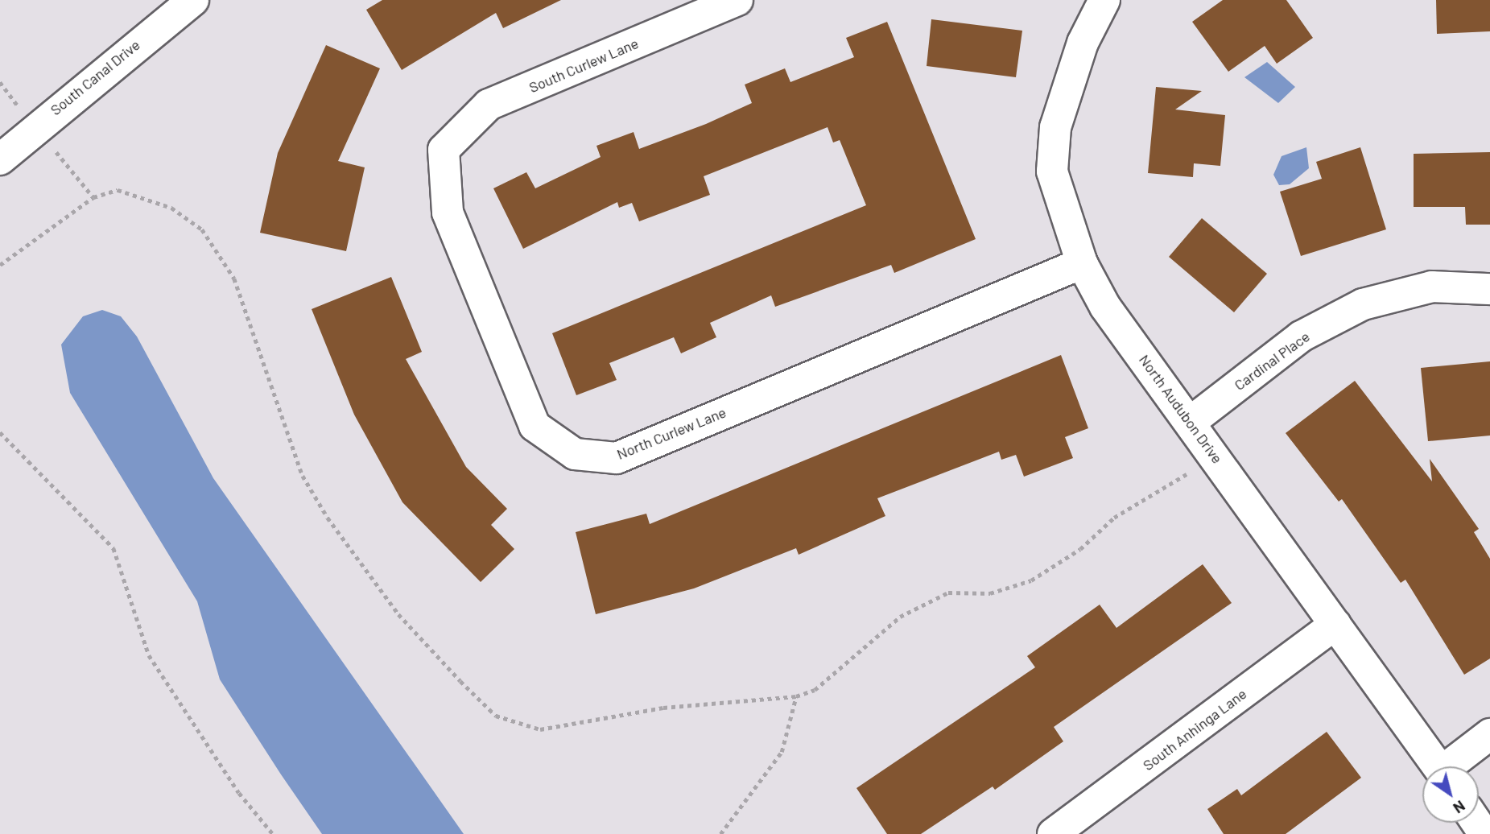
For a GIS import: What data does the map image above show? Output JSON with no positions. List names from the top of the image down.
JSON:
{
  "streets": {
    "street": [
      "South Curlew Lane",
      "South Canal Drive",
      "Cardinal Place",
      "North Audubon Drive",
      "North Curlew Lane",
      "South Anhinga Lane"
    ]
  },
  "crossings": [
    ["South Curlew Lane", "North Curlew Lane"],
    ["Cardinal Place", "North Audubon Drive"],
    ["North Audubon Drive", "North Curlew Lane"],
    ["North Audubon Drive", "South Anhinga Lane"]
  ],
  "north": "bottom right"
}
